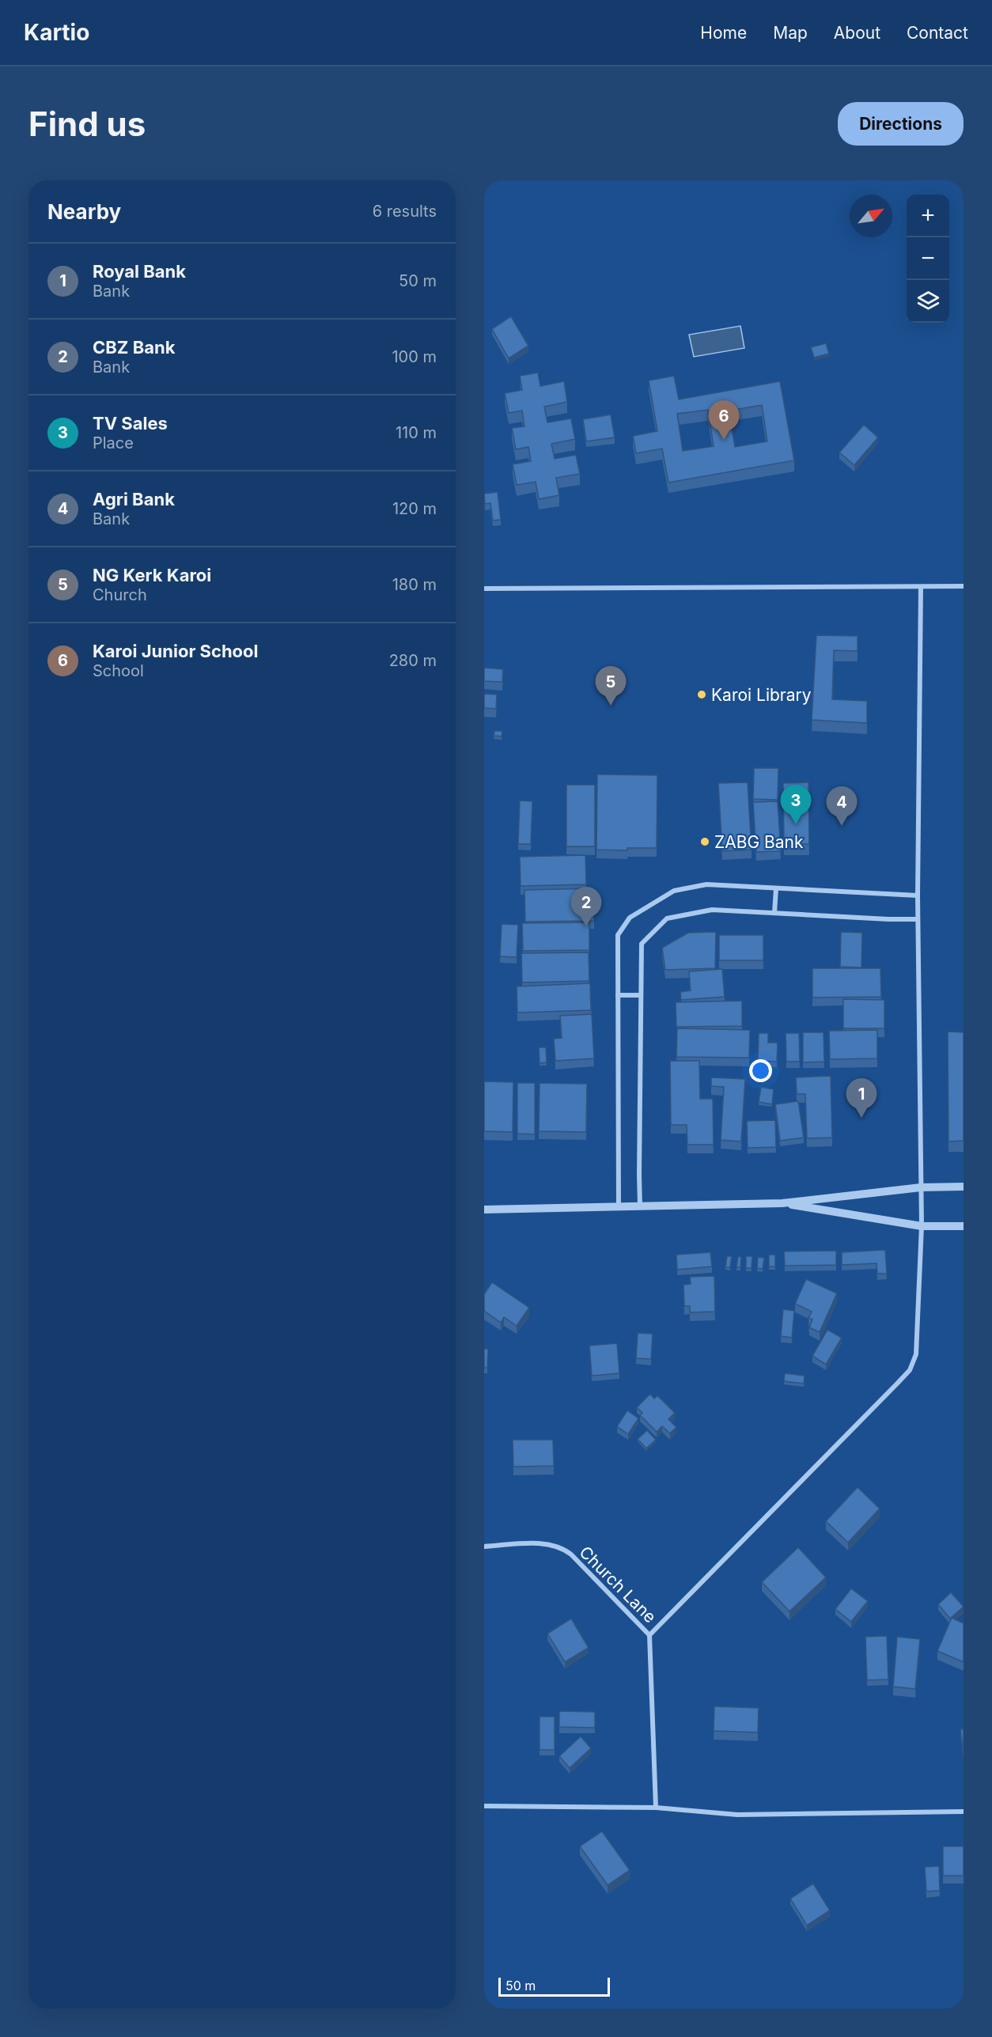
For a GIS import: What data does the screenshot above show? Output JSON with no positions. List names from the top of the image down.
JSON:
{
  "streets": {
    "street": ["Church Lane"]
  },
  "places": ["Karoi Library", "ZABG Bank"],
  "scale_bar": "50 m",
  "north": "top right",
  "page": {
    "header": "Kartio",
    "nav": [
      "Home",
      "Map",
      "About",
      "Contact"
    ],
    "buttons": "Directions",
    "title": "Find us",
    "heading": ["Nearby", "6 results"],
    "map_buttons": ["+", "−"],
    "list": [
      {
        "mark": "1",
        "name": "Royal Bank",
        "note": "Bank",
        "value": "50 m"
      },
      {
        "mark": "2",
        "name": "CBZ Bank",
        "note": "Bank",
        "value": "100 m"
      },
      {
        "mark": "3",
        "name": "TV Sales",
        "note": "Place",
        "value": "110 m"
      },
      {
        "mark": "4",
        "name": "Agri Bank",
        "note": "Bank",
        "value": "120 m"
      },
      {
        "mark": "5",
        "name": "NG Kerk Karoi",
        "note": "Church",
        "value": "180 m"
      },
      {
        "mark": "6",
        "name": "Karoi Junior School",
        "note": "School",
        "value": "280 m"
      }
    ],
    "pins": [
      "6",
      "5",
      "3",
      "4",
      "2",
      "1"
    ],
    "scale": "50 m"
  }
}
